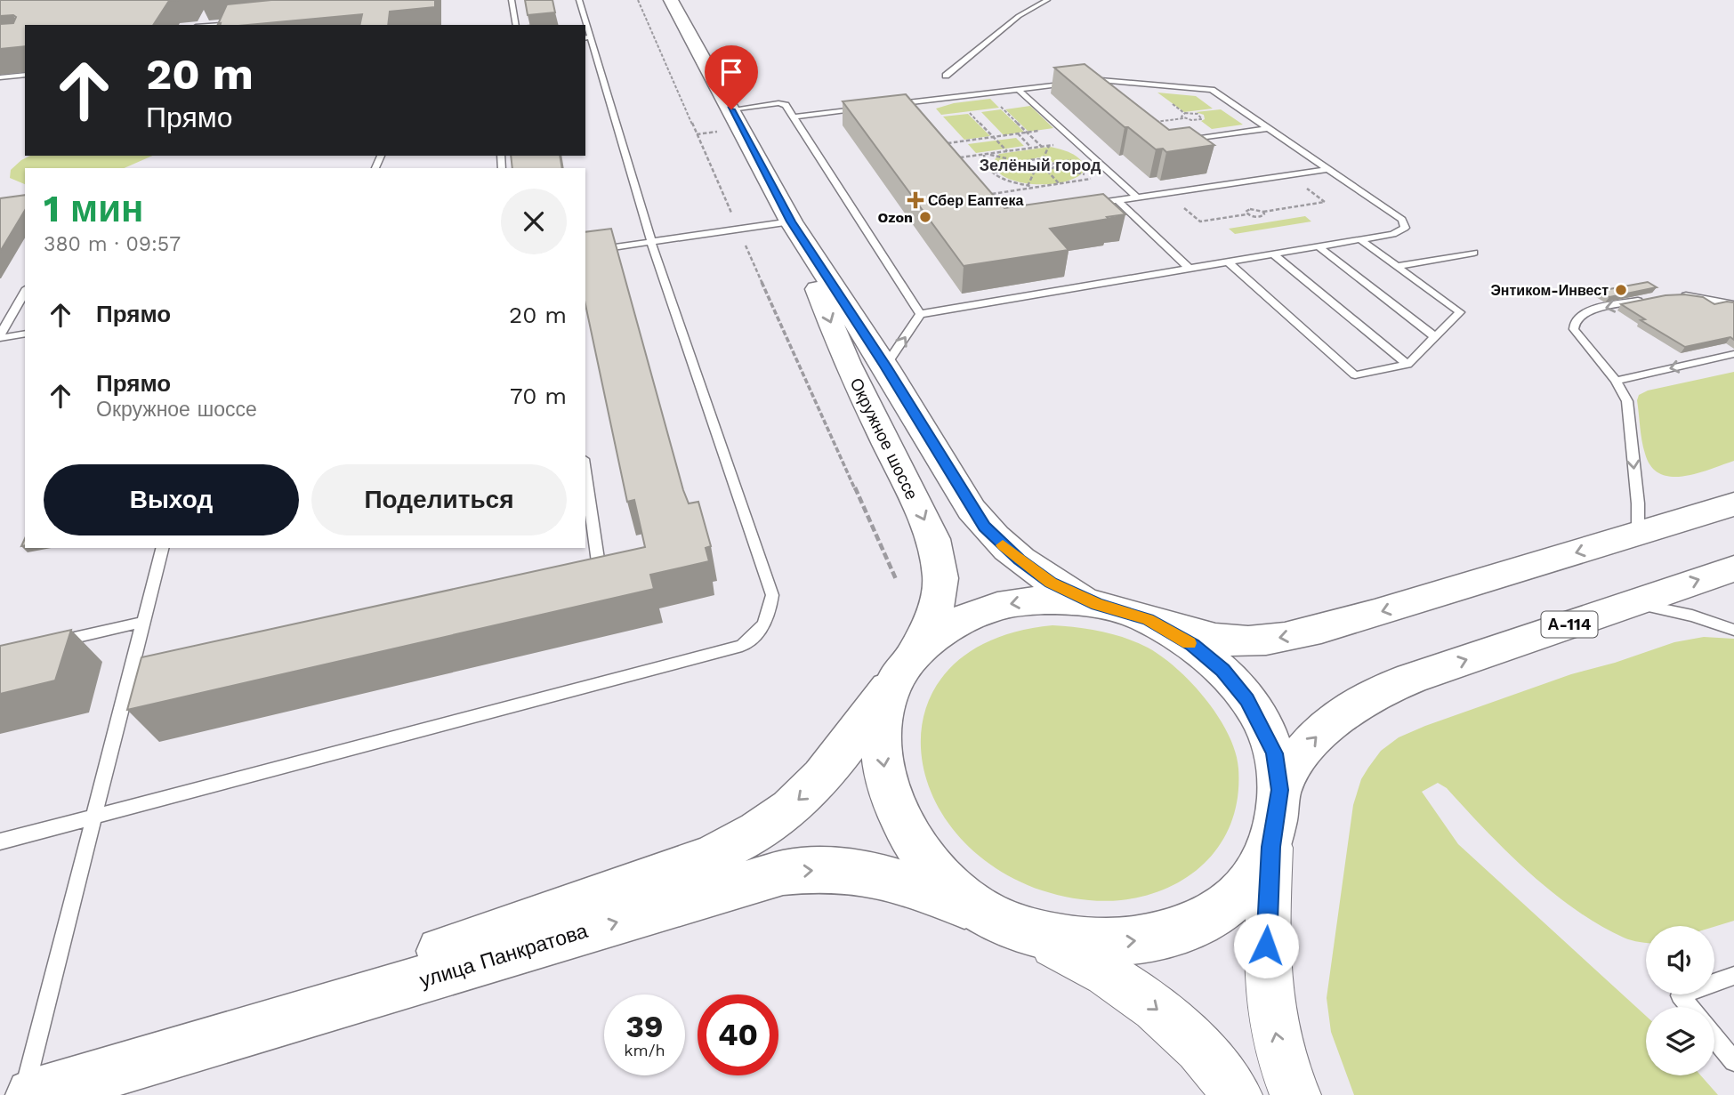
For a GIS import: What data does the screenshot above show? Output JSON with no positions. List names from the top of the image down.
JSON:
{
  "streets": {
    "main road": ["Окружное шоссе", "А-114", "улица Панкратова"]
  },
  "crossings": [
    ["Окружное шоссе", "улица Панкратова"]
  ],
  "districts": ["Зелёный город"],
  "places": {
    "health": ["Сбер Еаптека"],
    "other": ["Ozon", "Энтиком-Инвест"]
  },
  "page": {
    "turn": ["20 m", "Прямо"],
    "heading": ["1 мин", "380 m · 09:57"],
    "list": [
      {
        "name": "Прямо",
        "value": "20 m"
      },
      {
        "name": "Прямо",
        "note": "Окружное шоссе",
        "value": "70 m"
      }
    ],
    "buttons": ["Выход", "Поделиться"],
    "speed": "39 km/h",
    "limit": "40"
  }
}
